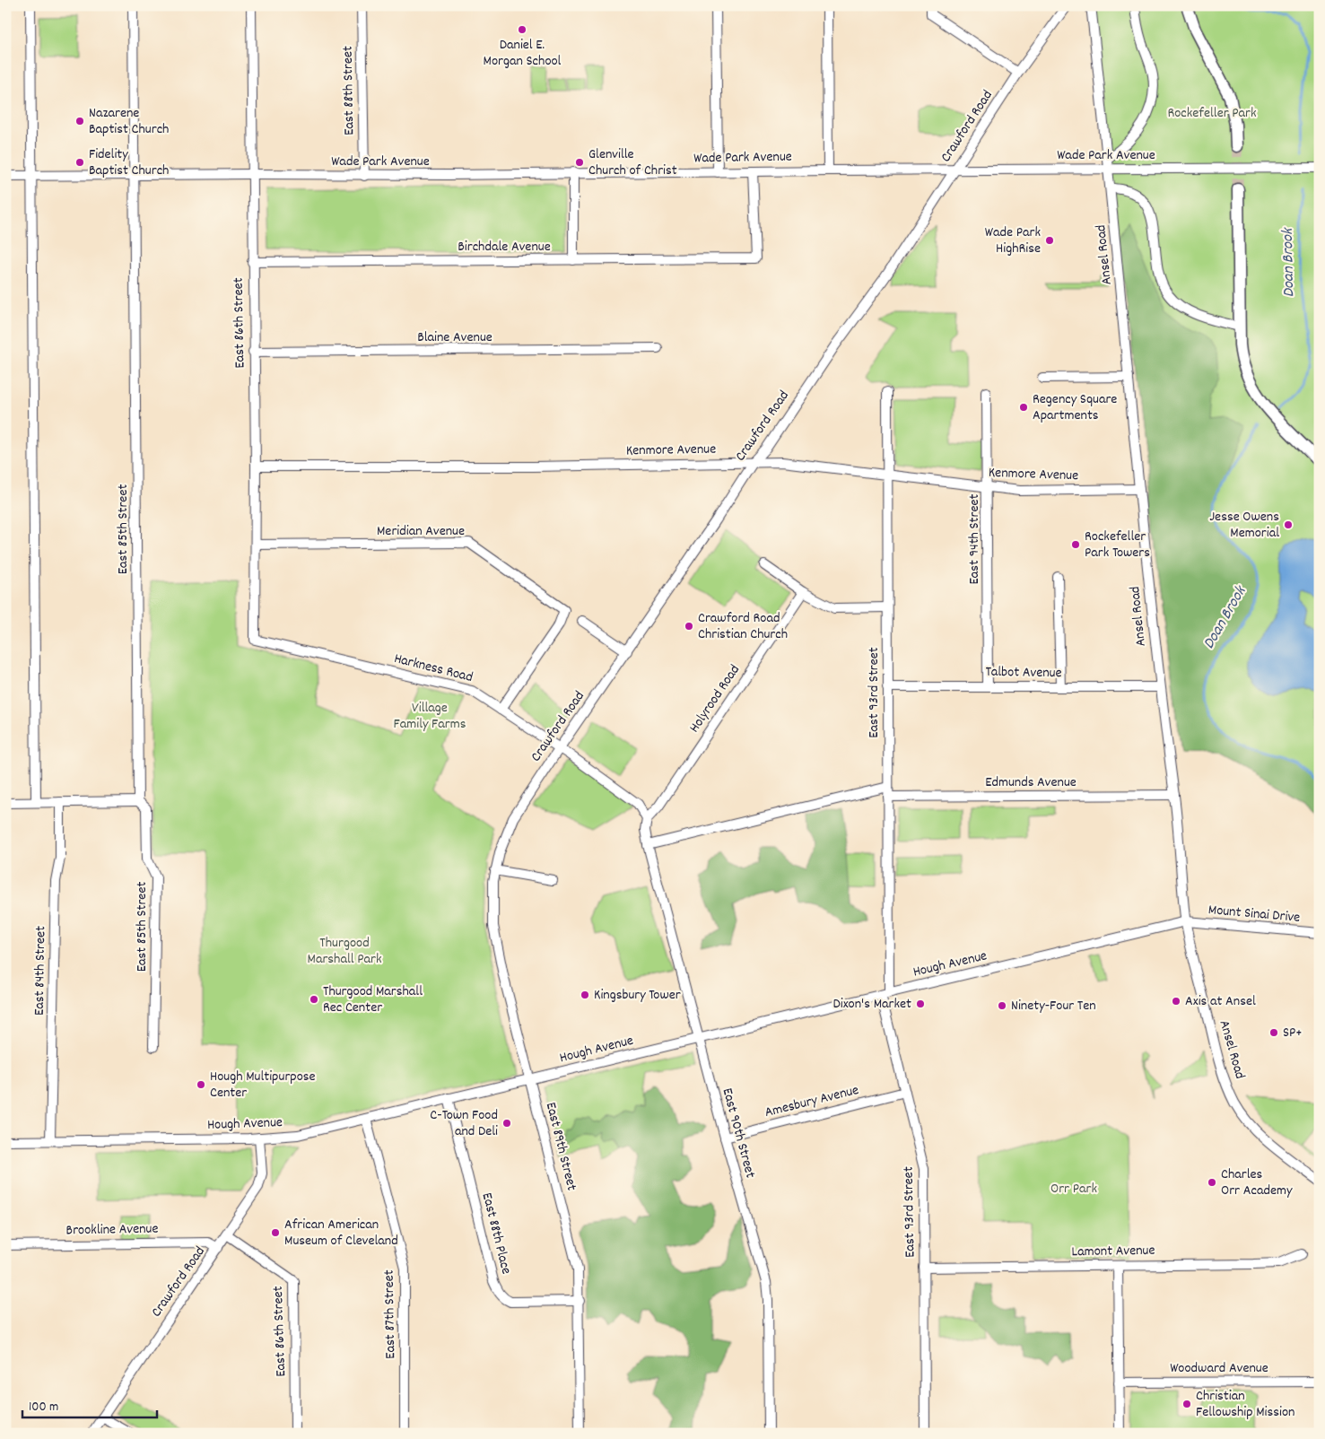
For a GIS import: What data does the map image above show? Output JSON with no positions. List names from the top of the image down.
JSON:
{
  "streets": {
    "street": [
      "East 88th Street",
      "Crawford Road",
      "Wade Park Avenue",
      "Birchdale Avenue",
      "Ansel Road",
      "East 86th Street",
      "Blaine Avenue",
      "Kenmore Avenue",
      "East 85th Street",
      "Meridian Avenue",
      "East 94th Street",
      "Harkness Road",
      "Talbot Avenue",
      "East 93rd Street",
      "Holyrood Road",
      "Edmunds Avenue",
      "Mount Sinai Drive",
      "Hough Avenue",
      "East 84th Street",
      "Amesbury Avenue",
      "East 90th Street",
      "East 89th Street",
      "Brookline Avenue",
      "East 88th Place",
      "Lamont Avenue",
      "East 87th Street",
      "Woodward Avenue"
    ]
  },
  "crossings": [
    ["East 88th Street", "Wade Park Avenue"],
    ["Crawford Road", "Wade Park Avenue"],
    ["Crawford Road", "East 86th Street"],
    ["Crawford Road", "Kenmore Avenue"],
    ["Crawford Road", "Harkness Road"],
    ["Crawford Road", "Hough Avenue"],
    ["Crawford Road", "East 89th Street"],
    ["Crawford Road", "Brookline Avenue"],
    ["Wade Park Avenue", "Birchdale Avenue"],
    ["Wade Park Avenue", "Ansel Road"],
    ["Wade Park Avenue", "East 86th Street"],
    ["Wade Park Avenue", "East 85th Street"],
    ["Birchdale Avenue", "East 86th Street"],
    ["Ansel Road", "Kenmore Avenue"],
    ["Ansel Road", "Talbot Avenue"],
    ["Ansel Road", "Edmunds Avenue"],
    ["Ansel Road", "Mount Sinai Drive"],
    ["Ansel Road", "Hough Avenue"],
    ["East 86th Street", "Blaine Avenue"],
    ["East 86th Street", "Kenmore Avenue"],
    ["East 86th Street", "Meridian Avenue"],
    ["East 86th Street", "Harkness Road"],
    ["Kenmore Avenue", "East 94th Street"],
    ["Kenmore Avenue", "East 93rd Street"],
    ["Meridian Avenue", "Harkness Road"],
    ["East 94th Street", "Talbot Avenue"],
    ["Harkness Road", "Holyrood Road"],
    ["Talbot Avenue", "East 93rd Street"],
    ["East 93rd Street", "Edmunds Avenue"],
    ["East 93rd Street", "Hough Avenue"],
    ["East 93rd Street", "Amesbury Avenue"],
    ["East 93rd Street", "Lamont Avenue"],
    ["Edmunds Avenue", "East 90th Street"],
    ["Mount Sinai Drive", "Hough Avenue"],
    ["Hough Avenue", "East 84th Street"],
    ["Hough Avenue", "East 90th Street"],
    ["Hough Avenue", "East 89th Street"],
    ["Hough Avenue", "East 88th Place"],
    ["Hough Avenue", "East 87th Street"],
    ["Amesbury Avenue", "East 90th Street"],
    ["East 89th Street", "East 88th Place"]
  ],
  "water": ["Doan Brook"],
  "parks": [
    "Rockefeller Park",
    "Village Family Farms",
    "Thurgood Marshall Park",
    "Orr Park"
  ],
  "places": [
    "Daniel E. Morgan School",
    "Nazarene Baptist Church",
    "Fidelity Baptist Church",
    "Glenville Church of Christ",
    "Wade Park HighRise",
    "Regency Square Apartments",
    "Jesse Owens Memorial",
    "Rockefeller Park Towers",
    "Crawford Road Christian Church",
    "Kingsbury Tower",
    "Thurgood Marshall Rec Center",
    "Axis at Ansel",
    "Dixon's Market",
    "Ninety-Four Ten",
    "SP+",
    "Hough Multipurpose Center",
    "C-Town Food and Deli",
    "Charles Orr Academy",
    "African American Museum of Cleveland",
    "Christian Fellowship Mission"
  ],
  "scale_bar": "100 m"
}
